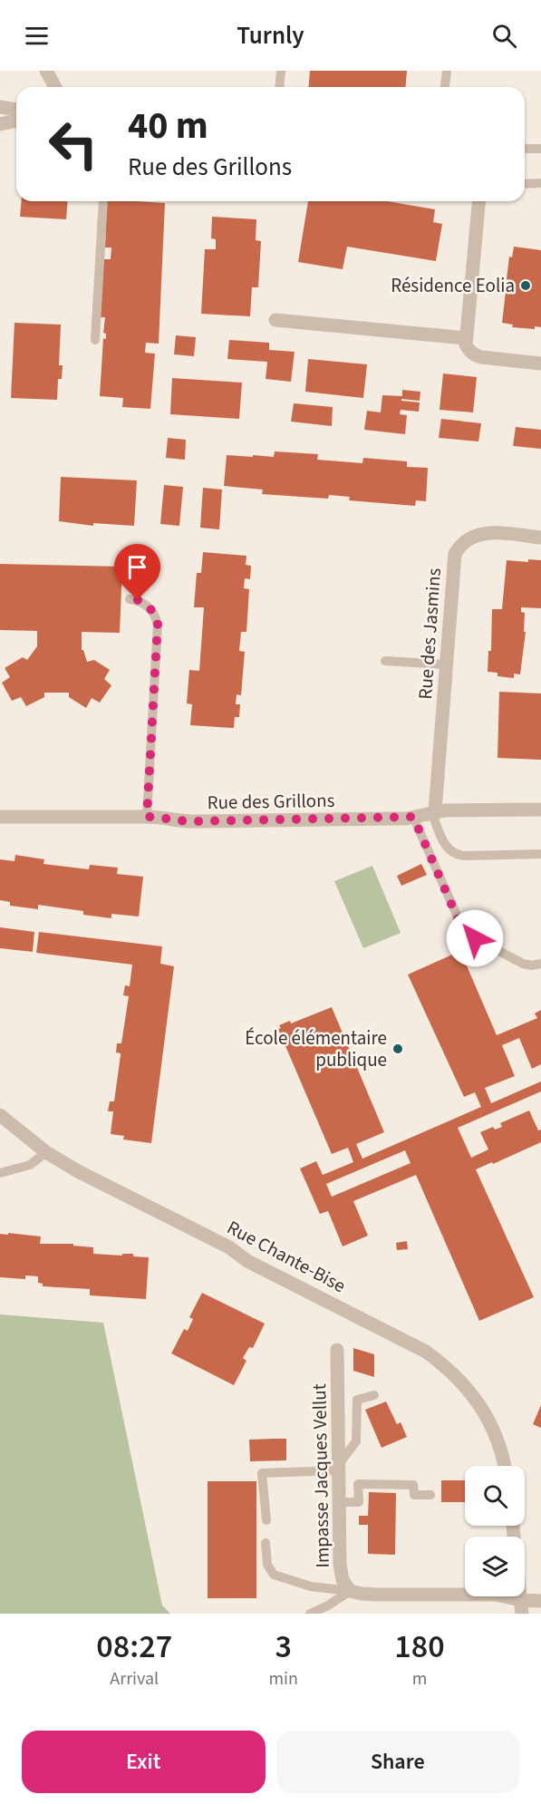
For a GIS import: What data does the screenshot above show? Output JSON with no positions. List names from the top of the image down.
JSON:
{
  "streets": {
    "street": [
      "Rue des Jasmins",
      "Rue des Grillons",
      "Rue Chante-Bise",
      "Impasse Jacques Vellut"
    ]
  },
  "crossings": [
    ["Rue des Jasmins", "Rue des Grillons"]
  ],
  "places": ["Résidence Eolia", "École élémentaire publique"],
  "page": {
    "header": "Turnly",
    "turn": ["40 m", "Rue des Grillons"],
    "eta": [
      "08:27",
      "Arrival",
      "3",
      "min",
      "180",
      "m"
    ],
    "buttons": ["Exit", "Share"]
  }
}
